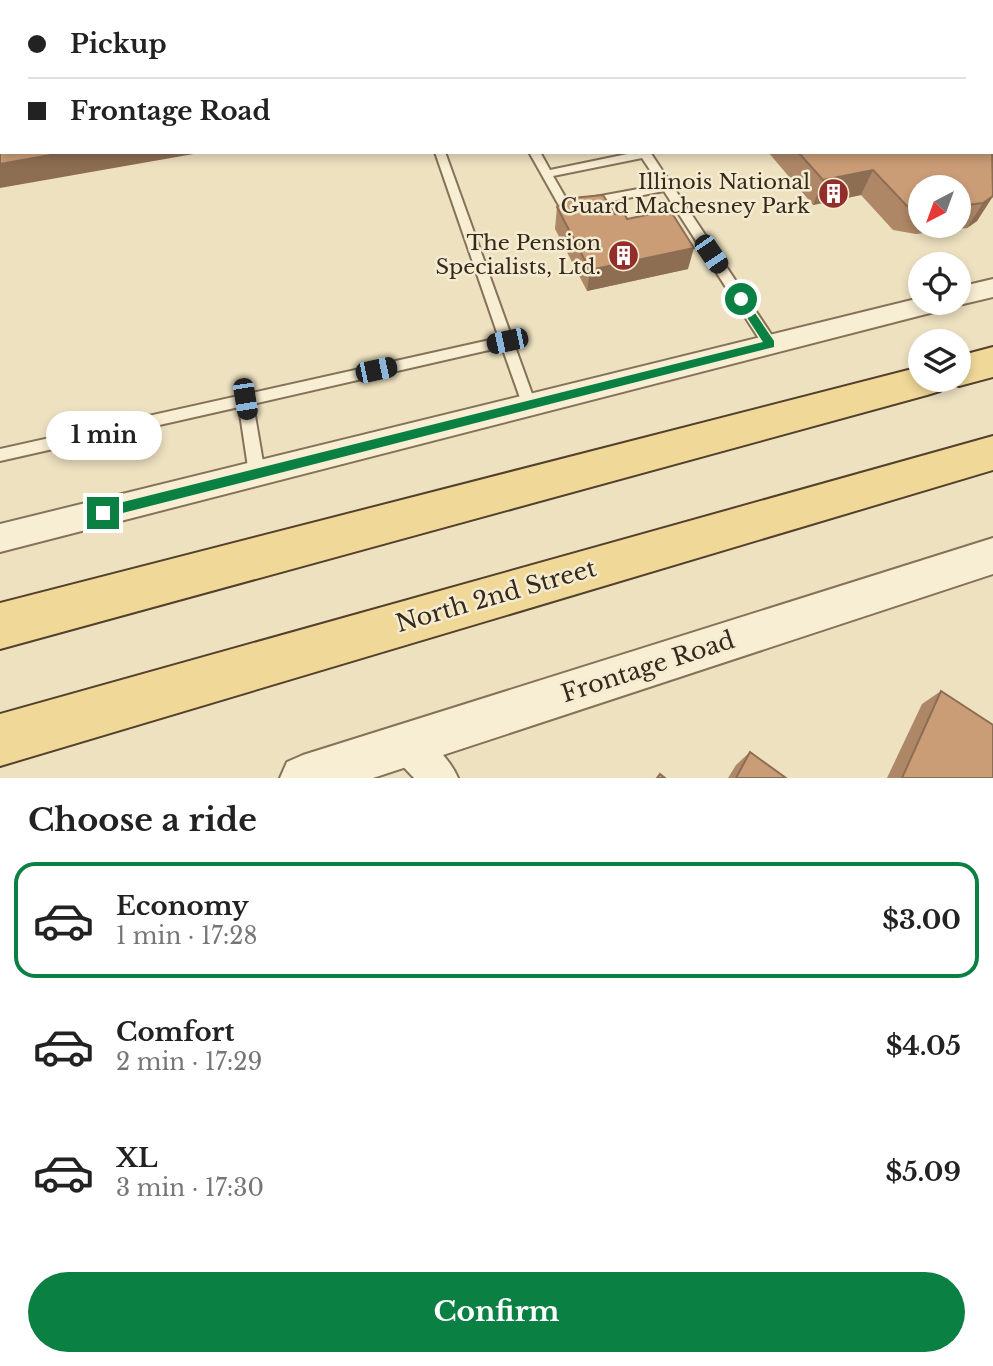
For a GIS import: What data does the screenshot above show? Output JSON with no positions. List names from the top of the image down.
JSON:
{
  "streets": {
    "main road": ["North 2nd Street"],
    "street": ["Frontage Road"]
  },
  "places": {
    "building": ["Illinois National Guard Machesney Park", "The Pension Specialists, Ltd."]
  },
  "north": "bottom left",
  "page": {
    "banner": ["Pickup", "Frontage Road"],
    "bubble": "1 min",
    "heading": "Choose a ride",
    "list": [
      {
        "name": "Economy",
        "note": "1 min · 17:28",
        "value": "$3.00"
      },
      {
        "name": "Comfort",
        "note": "2 min · 17:29",
        "value": "$4.05"
      },
      {
        "name": "XL",
        "note": "3 min · 17:30",
        "value": "$5.09"
      }
    ],
    "buttons": "Confirm"
  }
}
